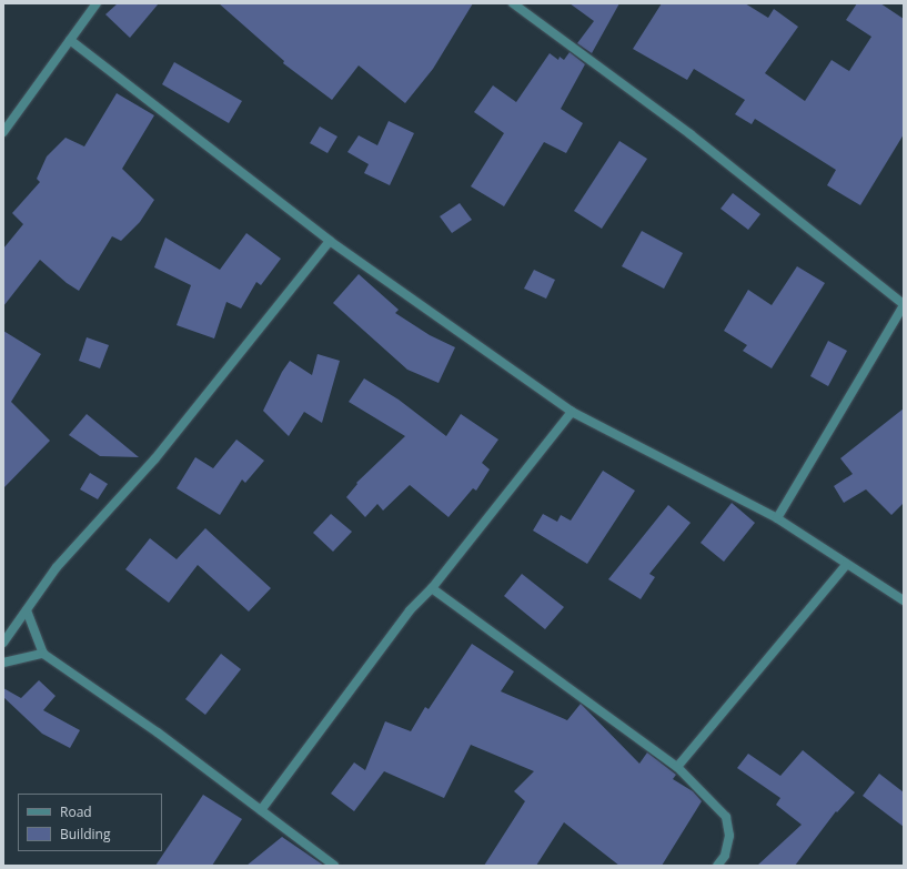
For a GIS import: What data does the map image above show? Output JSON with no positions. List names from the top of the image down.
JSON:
{
  "legend": ["Road", "Building"]
}
